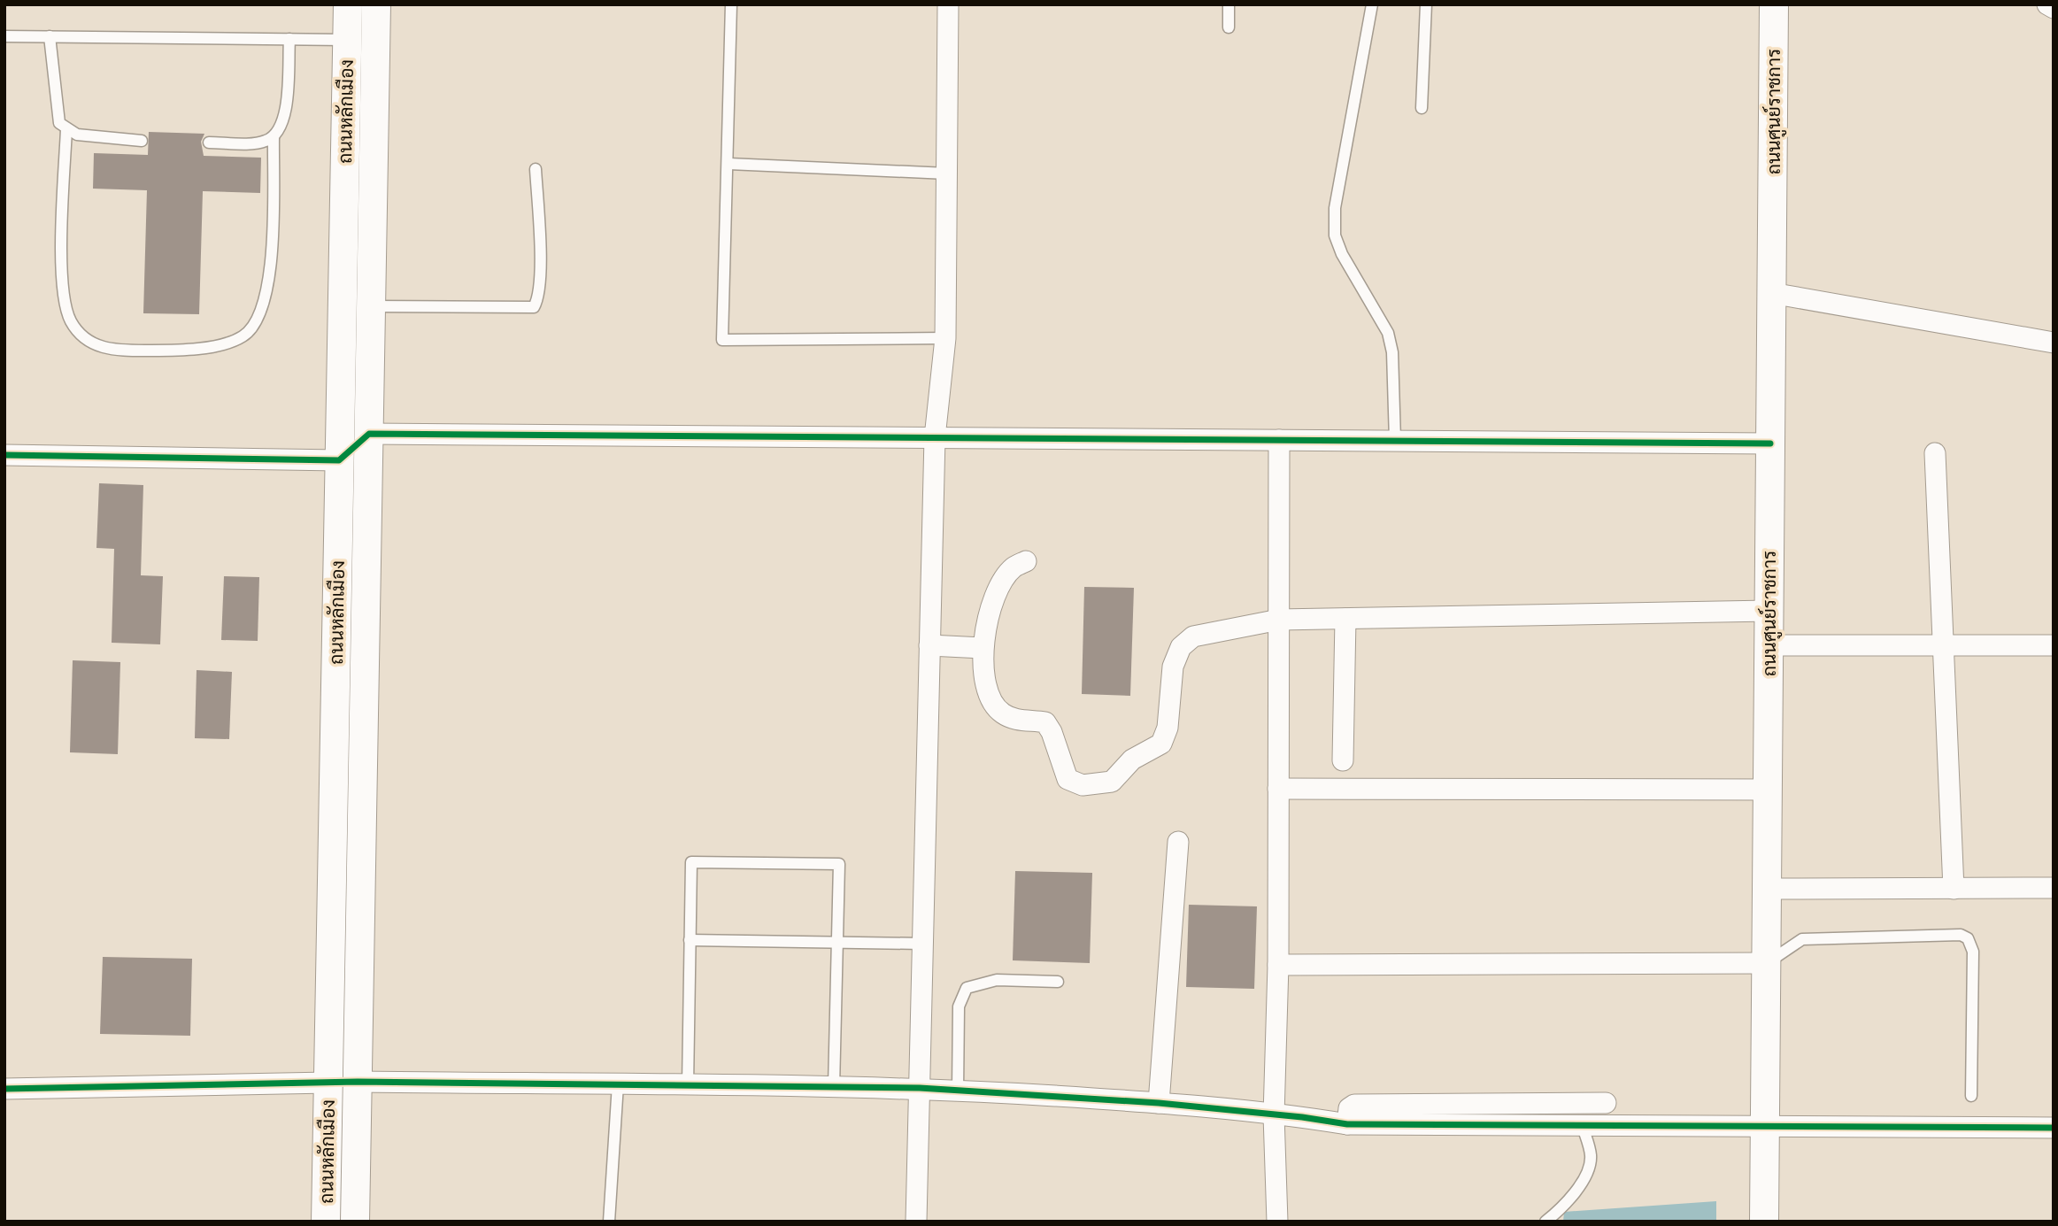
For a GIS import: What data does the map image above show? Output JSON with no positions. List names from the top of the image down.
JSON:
{
  "streets": {
    "street": ["ถนนหลักเมือง", "ถนนศูนย์ราชการ"]
  }
}
